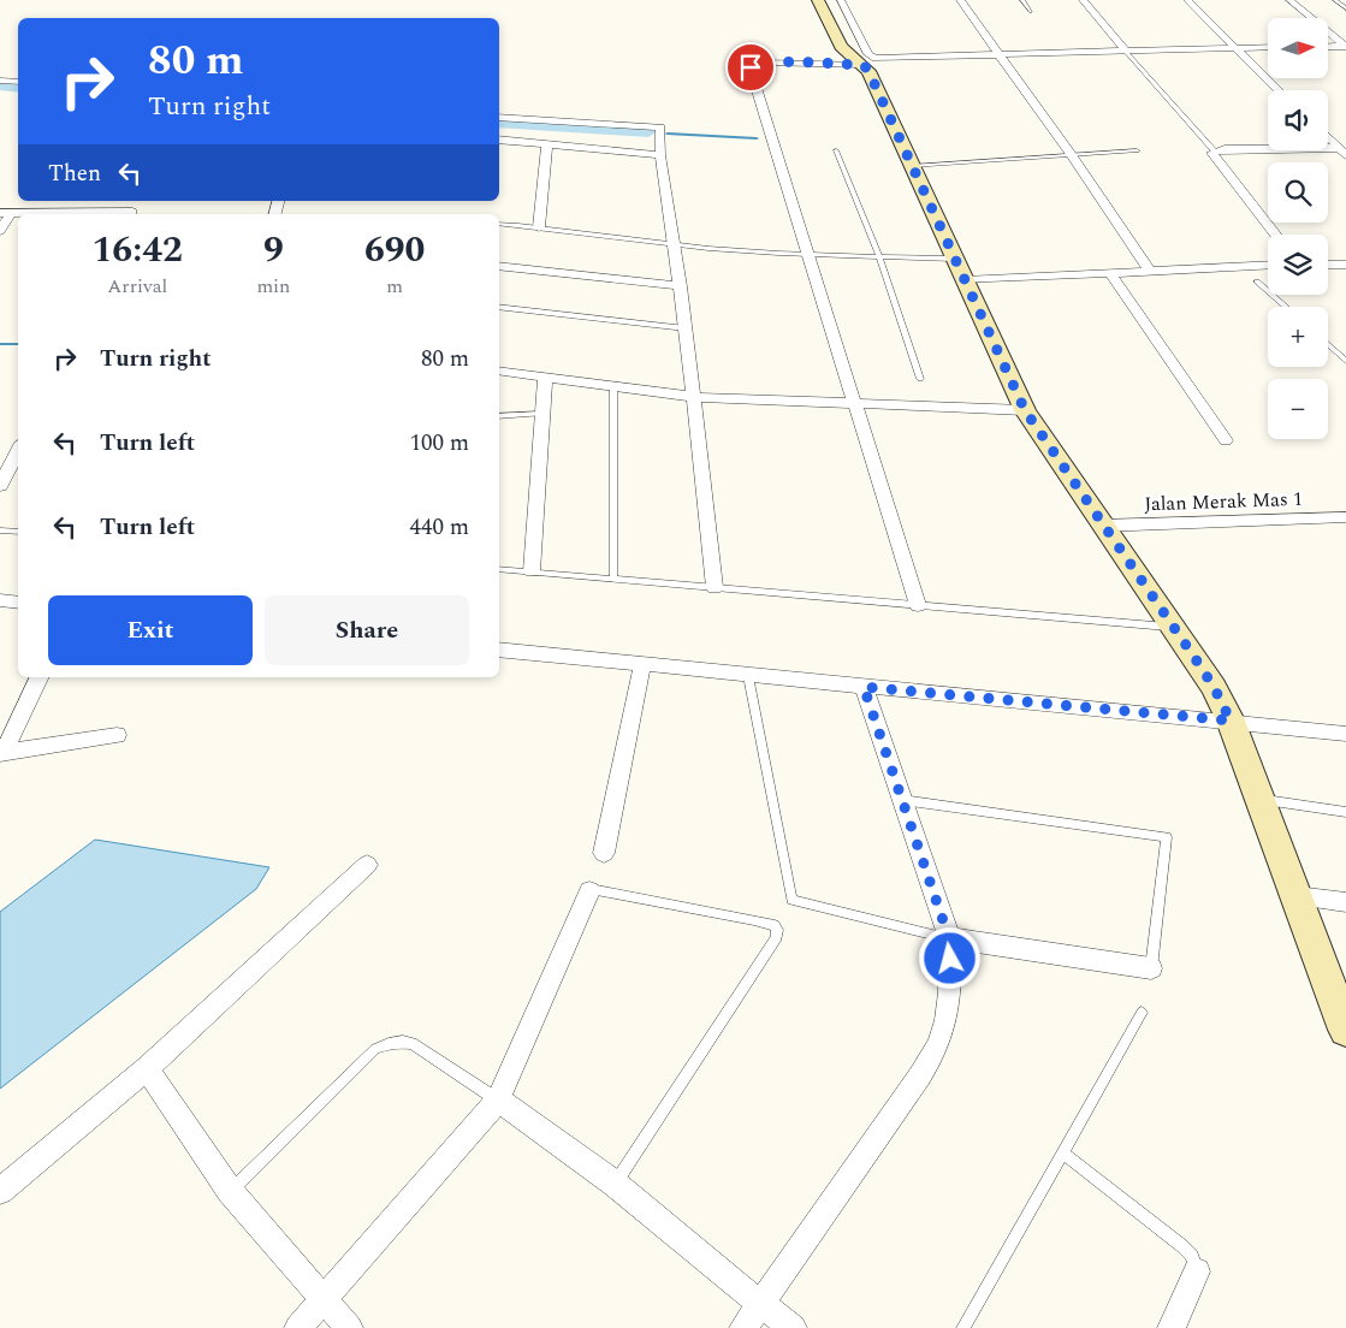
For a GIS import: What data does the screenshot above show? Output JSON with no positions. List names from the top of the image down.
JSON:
{
  "streets": {
    "street": ["Jalan Merak Mas 1"]
  },
  "north": "right",
  "page": {
    "map_buttons": ["+", "−"],
    "turn": ["80 m", "Turn right"],
    "then": "Then",
    "eta": [
      "16:42",
      "Arrival",
      "9",
      "min",
      "690",
      "m"
    ],
    "list": [
      {
        "name": "Turn right",
        "value": "80 m"
      },
      {
        "name": "Turn left",
        "value": "100 m"
      },
      {
        "name": "Turn left",
        "value": "440 m"
      }
    ],
    "buttons": ["Exit", "Share"]
  }
}
